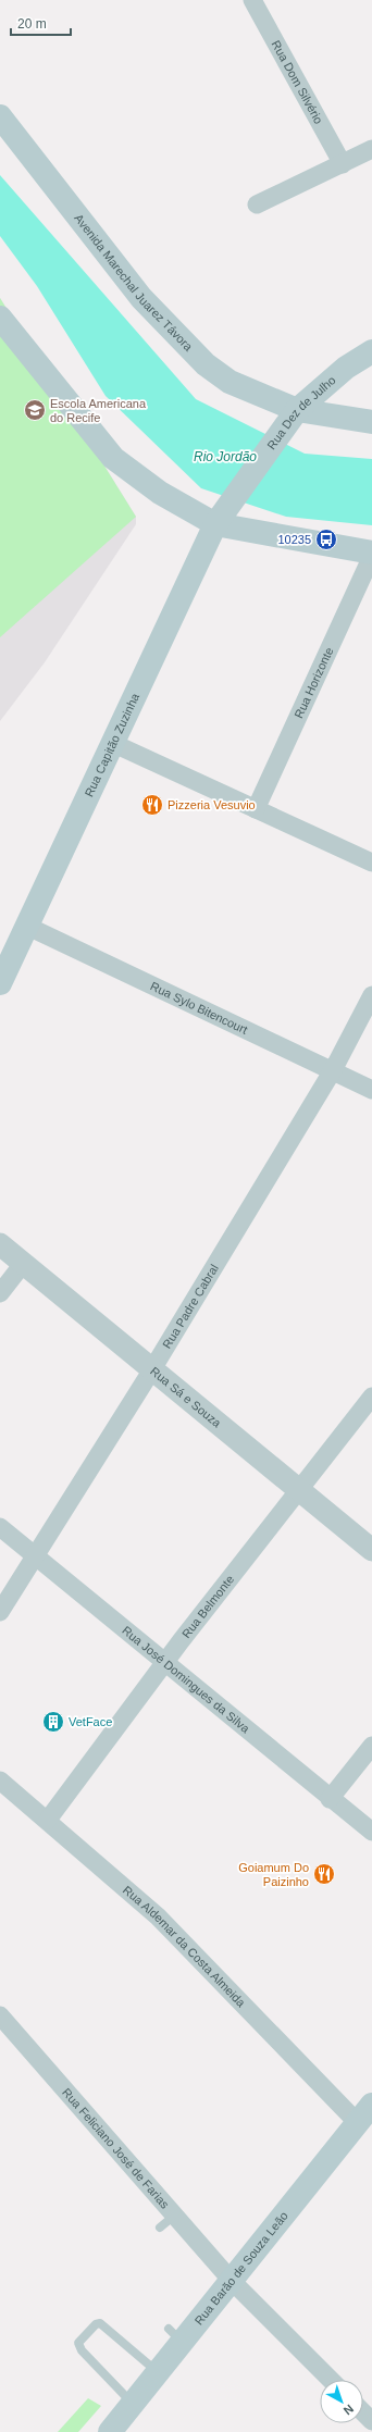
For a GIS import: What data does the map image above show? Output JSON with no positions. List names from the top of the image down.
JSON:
{
  "streets": {
    "main road": [
      "Avenida Marechal Juarez Távora",
      "Rua Dez de Julho",
      "Rua Capitão Zuzinha",
      "Rua Barão de Souza Leão"
    ],
    "street": [
      "Rua Dom Silvério",
      "Rua Horizonte",
      "Rua Sylo Bitencourt",
      "Rua Padre Cabral",
      "Rua Sá e Souza",
      "Rua Belmonte",
      "Rua José Domingues da Silva",
      "Rua Aldemar da Costa Almeida",
      "Rua Feliciano José de Farias"
    ]
  },
  "crossings": [
    ["Avenida Marechal Juarez Távora", "Rua Dez de Julho"],
    ["Rua Dez de Julho", "Rua Capitão Zuzinha"],
    ["Rua Capitão Zuzinha", "Rua Sylo Bitencourt"],
    ["Rua Sylo Bitencourt", "Rua Padre Cabral"],
    ["Rua Padre Cabral", "Rua Sá e Souza"],
    ["Rua Padre Cabral", "Rua José Domingues da Silva"],
    ["Rua Sá e Souza", "Rua Belmonte"],
    ["Rua Belmonte", "Rua José Domingues da Silva"],
    ["Rua Belmonte", "Rua Aldemar da Costa Almeida"],
    ["Rua Aldemar da Costa Almeida", "Rua Barão de Souza Leão"],
    ["Rua Feliciano José de Farias", "Rua Barão de Souza Leão"]
  ],
  "water": ["Rio Jordão"],
  "places": {
    "school or university": ["Escola Americana do Recife"],
    "bus stop": ["10235"],
    "restaurant": ["Pizzeria Vesuvio", "Goiamum Do Paizinho"],
    "building": ["VetFace"]
  },
  "scale_bar": "20 m",
  "north": "bottom right"
}
